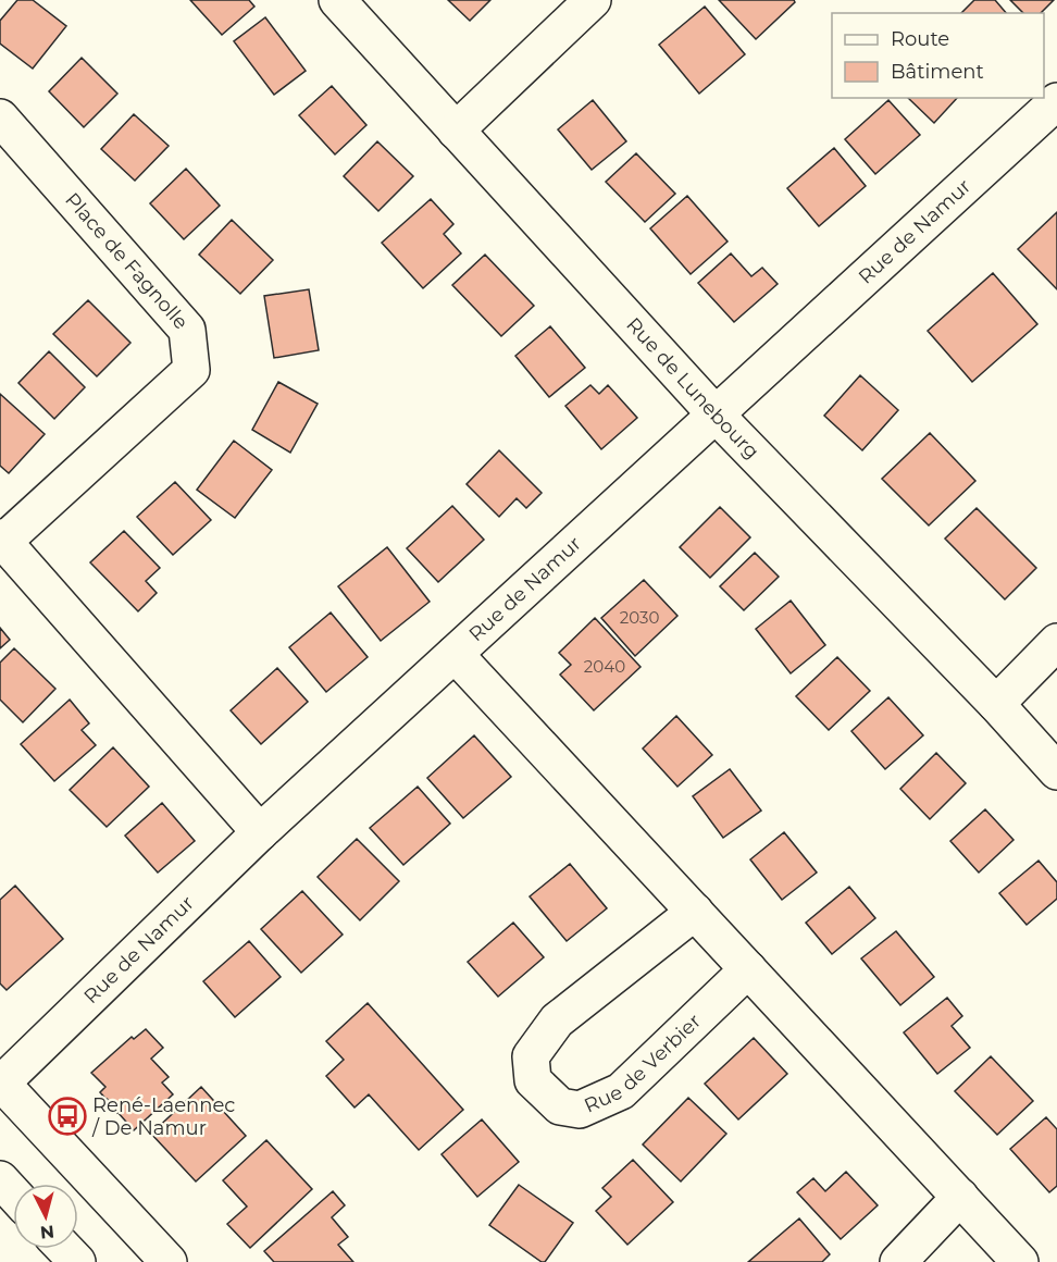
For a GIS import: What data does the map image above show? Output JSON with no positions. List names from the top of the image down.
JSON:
{
  "streets": {
    "street": [
      "Rue de Namur",
      "Place de Fagnolle",
      "Rue de Lunebourg",
      "Rue de Verbier"
    ]
  },
  "crossings": [
    ["Rue de Namur", "Place de Fagnolle"],
    ["Rue de Namur", "Rue de Lunebourg"]
  ],
  "places": {
    "bus stop": ["René-Laennec / De Namur"]
  },
  "house_numbers": ["2030", "2040"],
  "legend": ["Route", "Bâtiment"],
  "north": "bottom"
}
